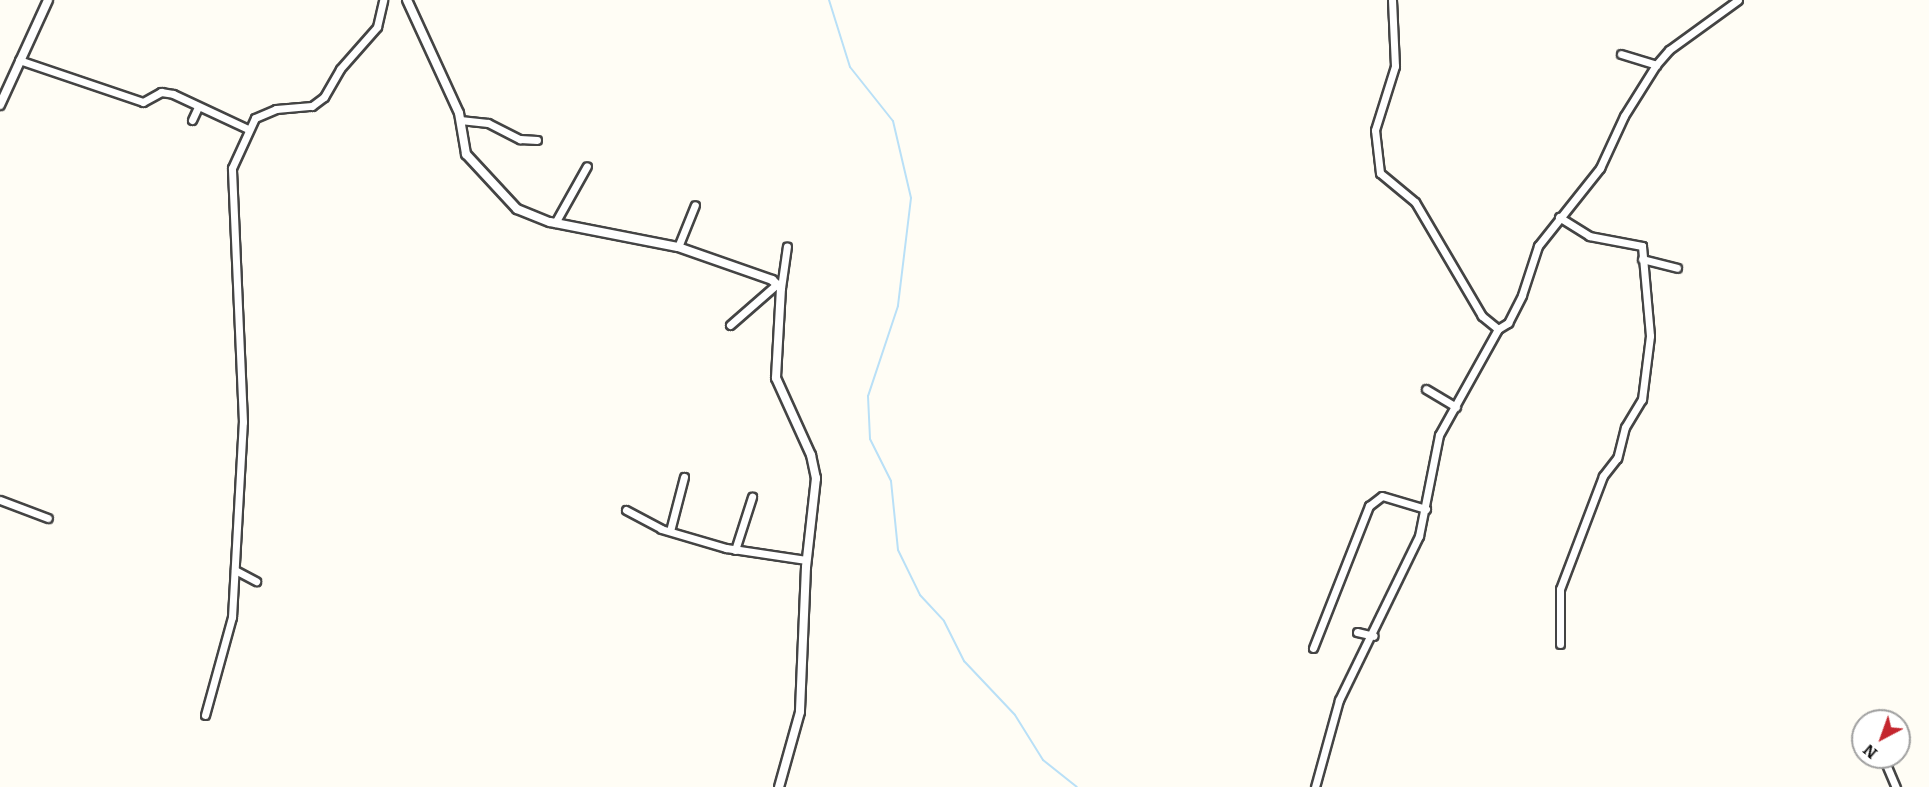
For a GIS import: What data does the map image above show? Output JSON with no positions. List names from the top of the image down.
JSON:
{
  "north": "bottom left"
}
